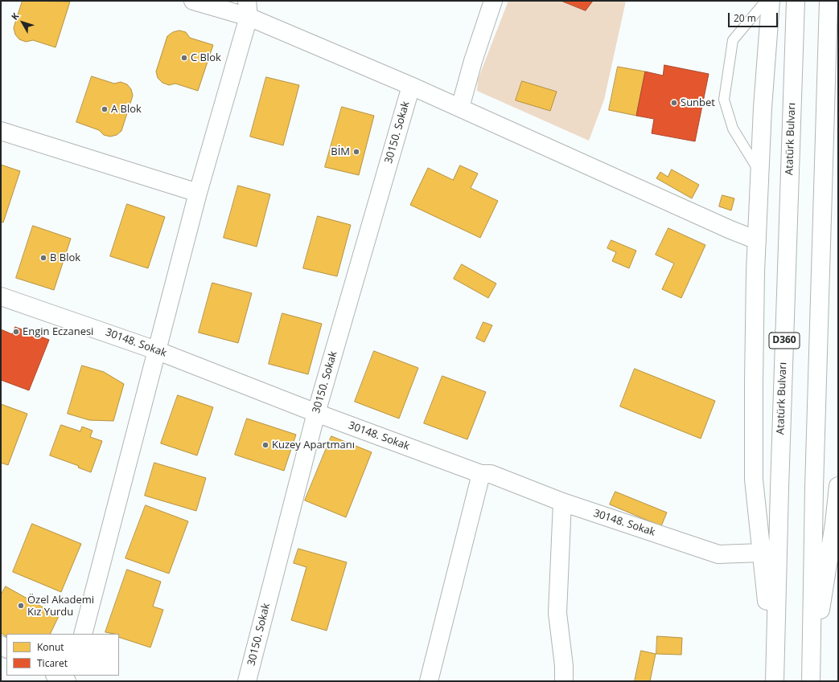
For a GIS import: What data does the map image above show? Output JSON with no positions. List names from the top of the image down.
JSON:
{
  "streets": {
    "main road": [
      "30150. Sokak",
      "Atatürk Bulvarı",
      "D360",
      "30148. Sokak"
    ]
  },
  "crossings": [
    ["30150. Sokak", "30148. Sokak"]
  ],
  "places": [
    "C Blok",
    "Sunbet",
    "A Blok",
    "BİM",
    "B Blok",
    "Engin Eczanesi",
    "Kuzey Apartmanı",
    "Özel Akademi Kız Yurdu"
  ],
  "legend": ["Konut", "Ticaret"],
  "scale_bar": "20 m",
  "north": "top left"
}
